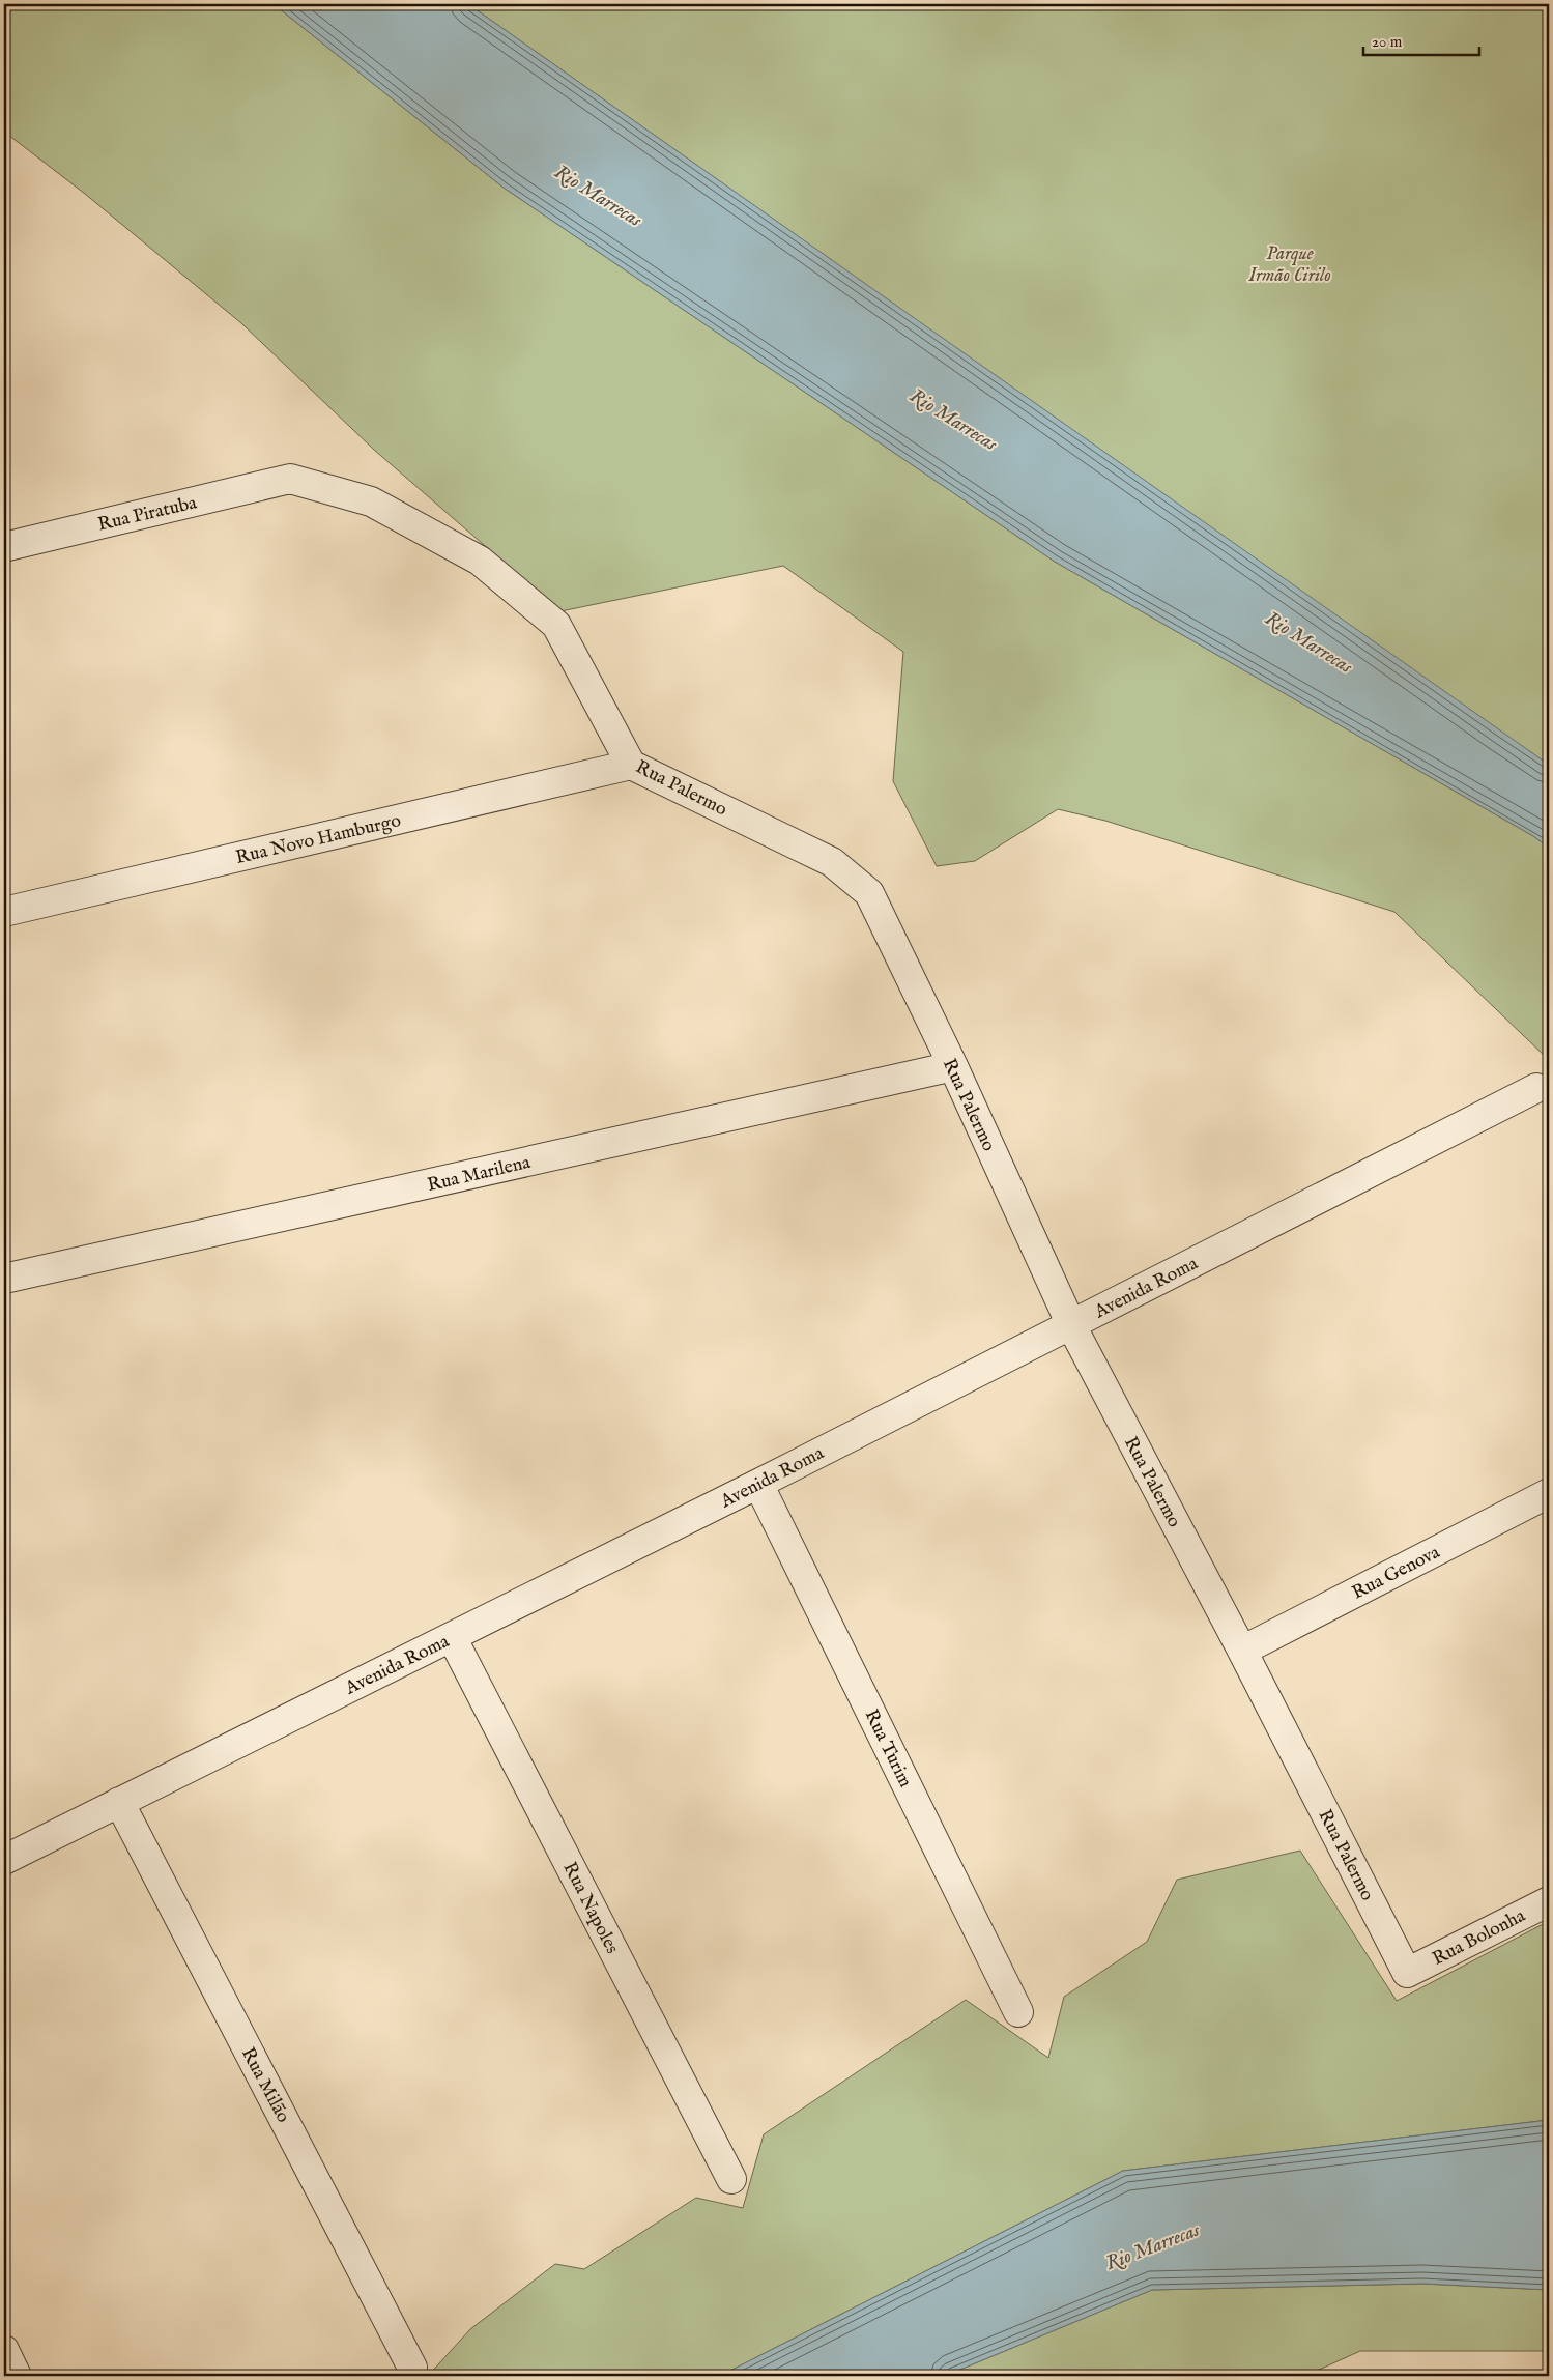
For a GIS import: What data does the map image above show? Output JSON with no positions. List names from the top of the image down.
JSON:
{
  "streets": {
    "street": [
      "Rua Piratuba",
      "Rua Palermo",
      "Rua Novo Hamburgo",
      "Rua Marilena",
      "Avenida Roma",
      "Rua Genova",
      "Rua Turim",
      "Rua Napoles",
      "Rua Bolonha",
      "Rua Milão"
    ]
  },
  "crossings": [
    ["Rua Piratuba", "Rua Palermo"],
    ["Rua Palermo", "Rua Novo Hamburgo"],
    ["Rua Palermo", "Rua Marilena"],
    ["Rua Palermo", "Avenida Roma"],
    ["Rua Palermo", "Rua Genova"],
    ["Rua Palermo", "Rua Bolonha"],
    ["Avenida Roma", "Rua Turim"],
    ["Avenida Roma", "Rua Napoles"],
    ["Avenida Roma", "Rua Milão"]
  ],
  "water": ["Rio Marrecas"],
  "parks": ["Parque Irmão Cirilo"],
  "scale_bar": "20 m"
}
